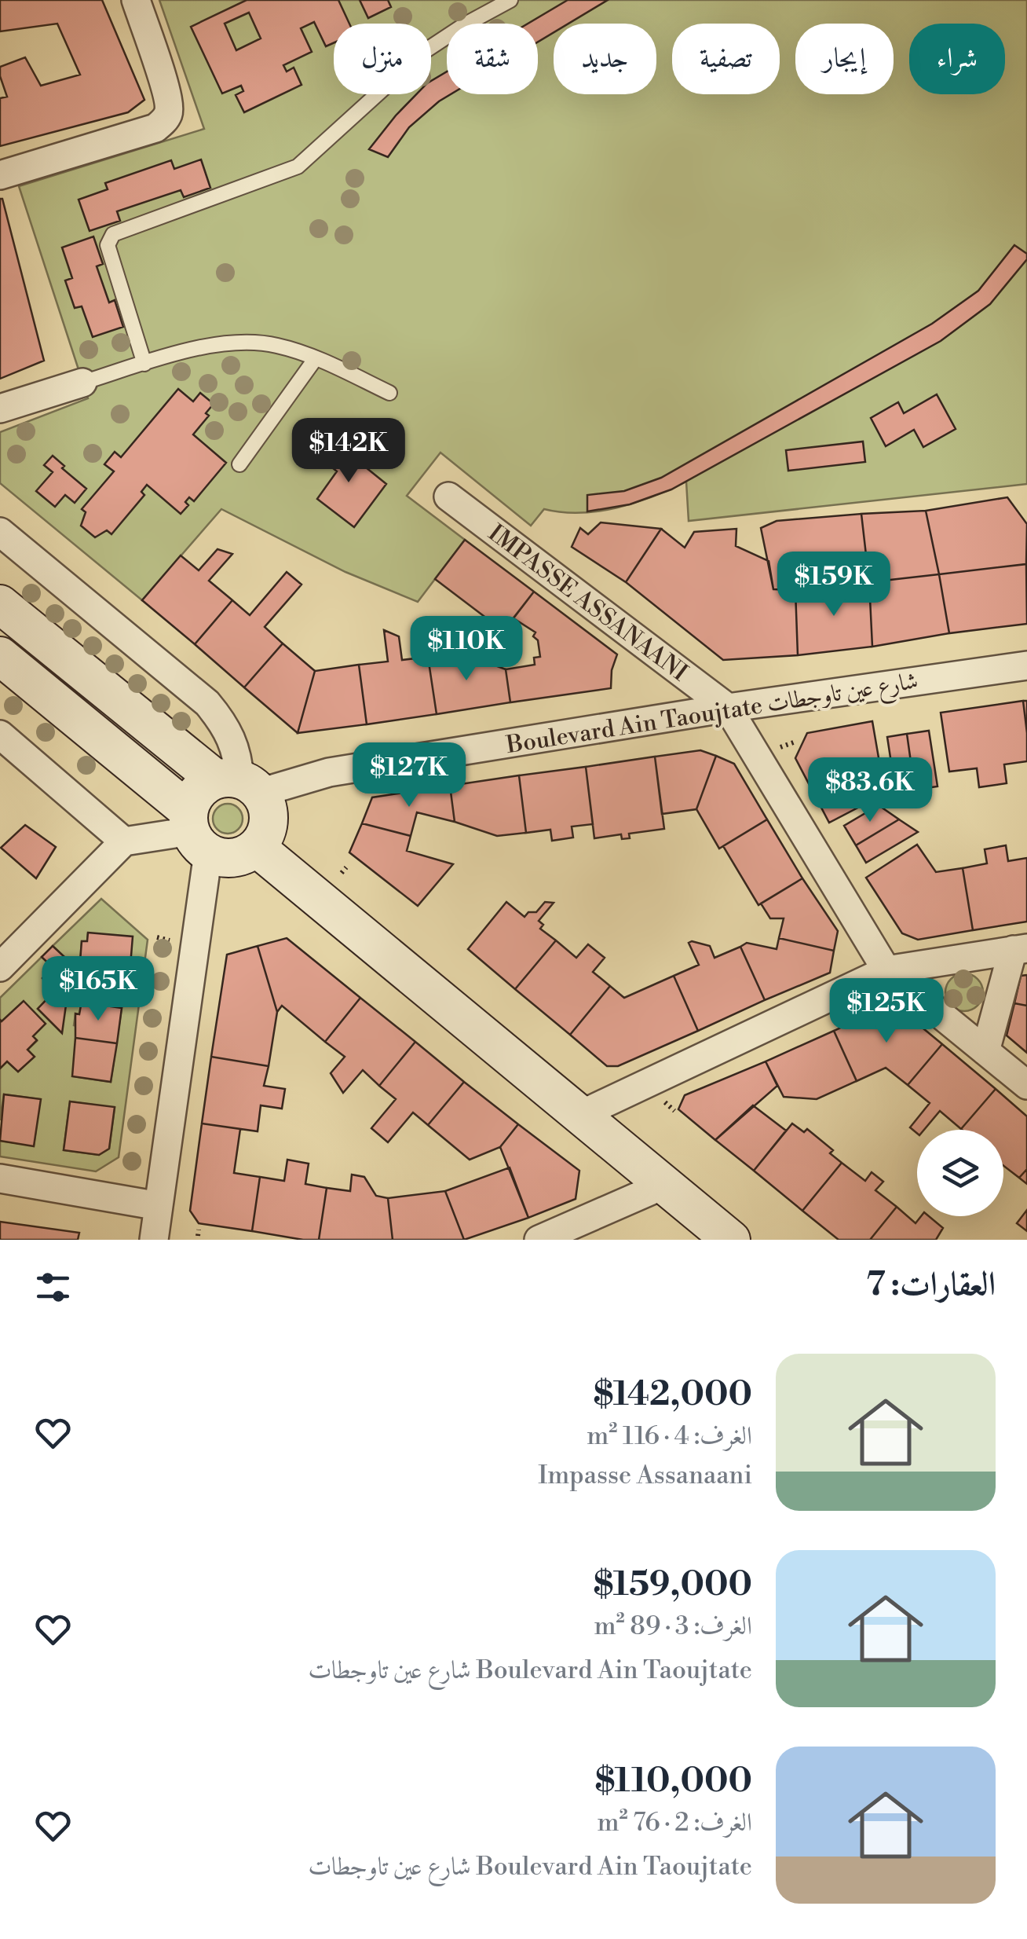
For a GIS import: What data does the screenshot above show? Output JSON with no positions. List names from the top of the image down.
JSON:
{
  "streets": {
    "street": ["IMPASSE ASSANAANI", "Boulevard Ain Taoujtate شارع عين تاوجطات"]
  },
  "crossings": [
    ["IMPASSE ASSANAANI", "Boulevard Ain Taoujtate شارع عين تاوجطات"]
  ],
  "page": {
    "chip": [
      "شراء",
      "إيجار",
      "تصفية",
      "جديد",
      "شقة",
      "منزل"
    ],
    "price": [
      "$142K",
      "$159K",
      "$110K",
      "$127K",
      "$83.6K",
      "$165K",
      "$125K"
    ],
    "heading": "العقارات: 7",
    "list": [
      {
        "name": "$142,000",
        "note": "الغرف: 4 · 116 m² · Impasse Assanaani"
      },
      {
        "name": "$159,000",
        "note": "الغرف: 3 · 89 m² · Boulevard Ain Taoujtate شارع عين تاوجطات"
      },
      {
        "name": "$110,000",
        "note": "الغرف: 2 · 76 m² · Boulevard Ain Taoujtate شارع عين تاوجطات"
      }
    ]
  }
}
